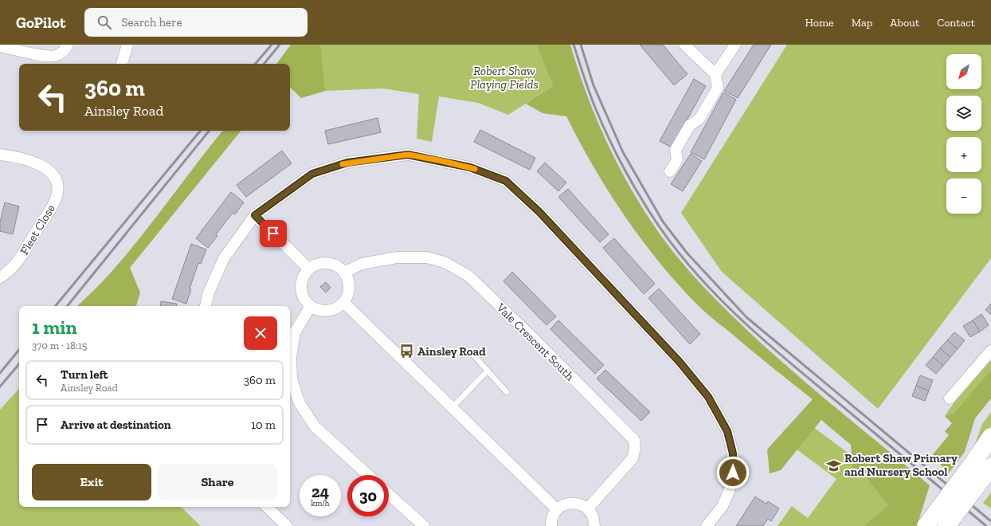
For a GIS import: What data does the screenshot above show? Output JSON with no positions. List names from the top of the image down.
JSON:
{
  "streets": {
    "street": ["Fleet Close", "Vale Crescent South"]
  },
  "parks": ["Robert Shaw Playing Fields"],
  "places": {
    "bus stop": ["Ainsley Road"],
    "school or university": ["Robert Shaw Primary and Nursery School"]
  },
  "north": "bottom left",
  "page": {
    "header": "GoPilot",
    "search": "Search here",
    "nav": [
      "Home",
      "Map",
      "About",
      "Contact"
    ],
    "map_buttons": ["+", "−"],
    "turn": ["360 m", "Ainsley Road"],
    "heading": ["1 min", "370 m · 18:15"],
    "list": [
      {
        "name": "Turn left",
        "note": "Ainsley Road",
        "value": "360 m"
      },
      {
        "name": "Arrive at destination",
        "value": "10 m"
      }
    ],
    "buttons": ["Exit", "Share"],
    "speed": "24 km/h",
    "limit": "30"
  }
}
